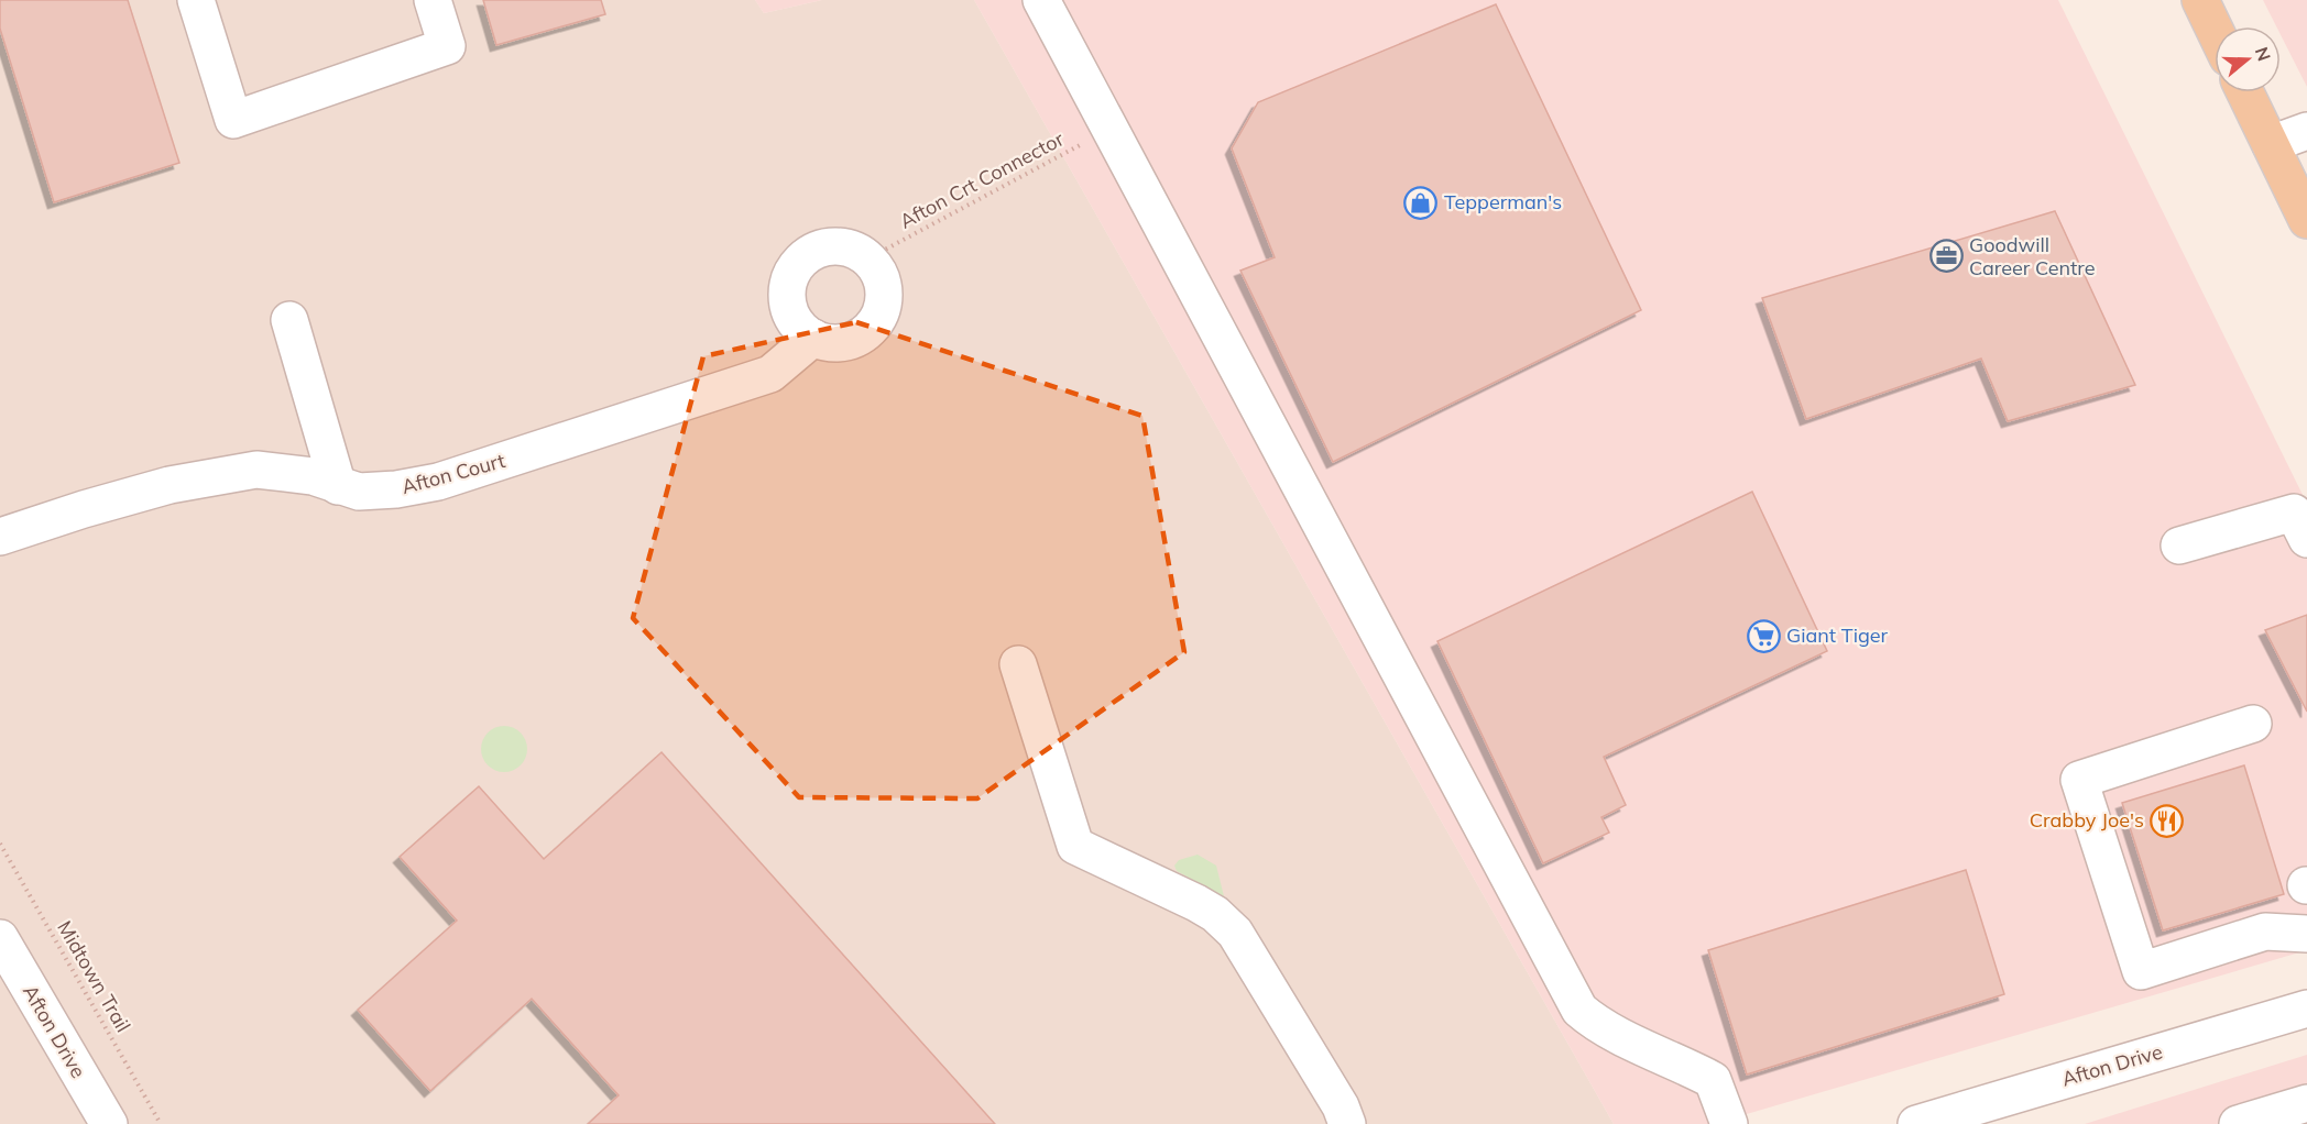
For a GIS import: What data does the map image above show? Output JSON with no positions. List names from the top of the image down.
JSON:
{
  "streets": {
    "street": ["Afton Court", "Afton Drive"],
    "path": ["Afton Crt Connector", "Midtown Trail"]
  },
  "crossings": [
    ["Afton Crt Connector", "Afton Court"]
  ],
  "places": {
    "shop": ["Tepperman's"],
    "office": ["Goodwill Career Centre"],
    "supermarket": ["Giant Tiger"],
    "restaurant": ["Crabby Joe's"]
  },
  "north": "right"
}
